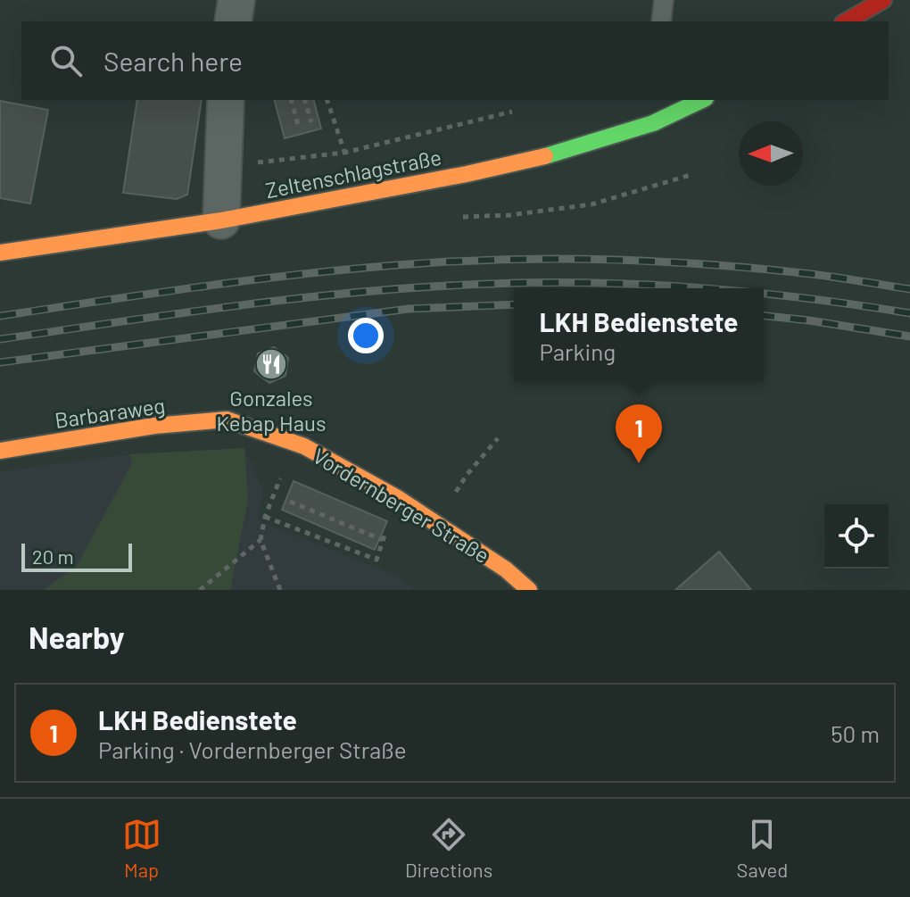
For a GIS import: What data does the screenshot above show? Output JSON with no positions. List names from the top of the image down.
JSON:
{
  "streets": {
    "main road": ["Zeltenschlagstraße", "Barbaraweg", "Vordernberger Straße"]
  },
  "crossings": [
    ["Barbaraweg", "Vordernberger Straße"]
  ],
  "places": {
    "restaurant": ["Gonzales Kebap Haus"]
  },
  "scale_bar": "20 m",
  "north": "left",
  "page": {
    "search": "Search here",
    "popup": ["LKH Bedienstete", "Parking"],
    "pins": "1",
    "scale": "20 m",
    "heading": "Nearby",
    "list": [
      {
        "mark": "1",
        "name": "LKH Bedienstete",
        "note": "Parking · Vordernberger Straße",
        "value": "50 m"
      }
    ],
    "nav": ["Map", "Directions", "Saved"]
  }
}
